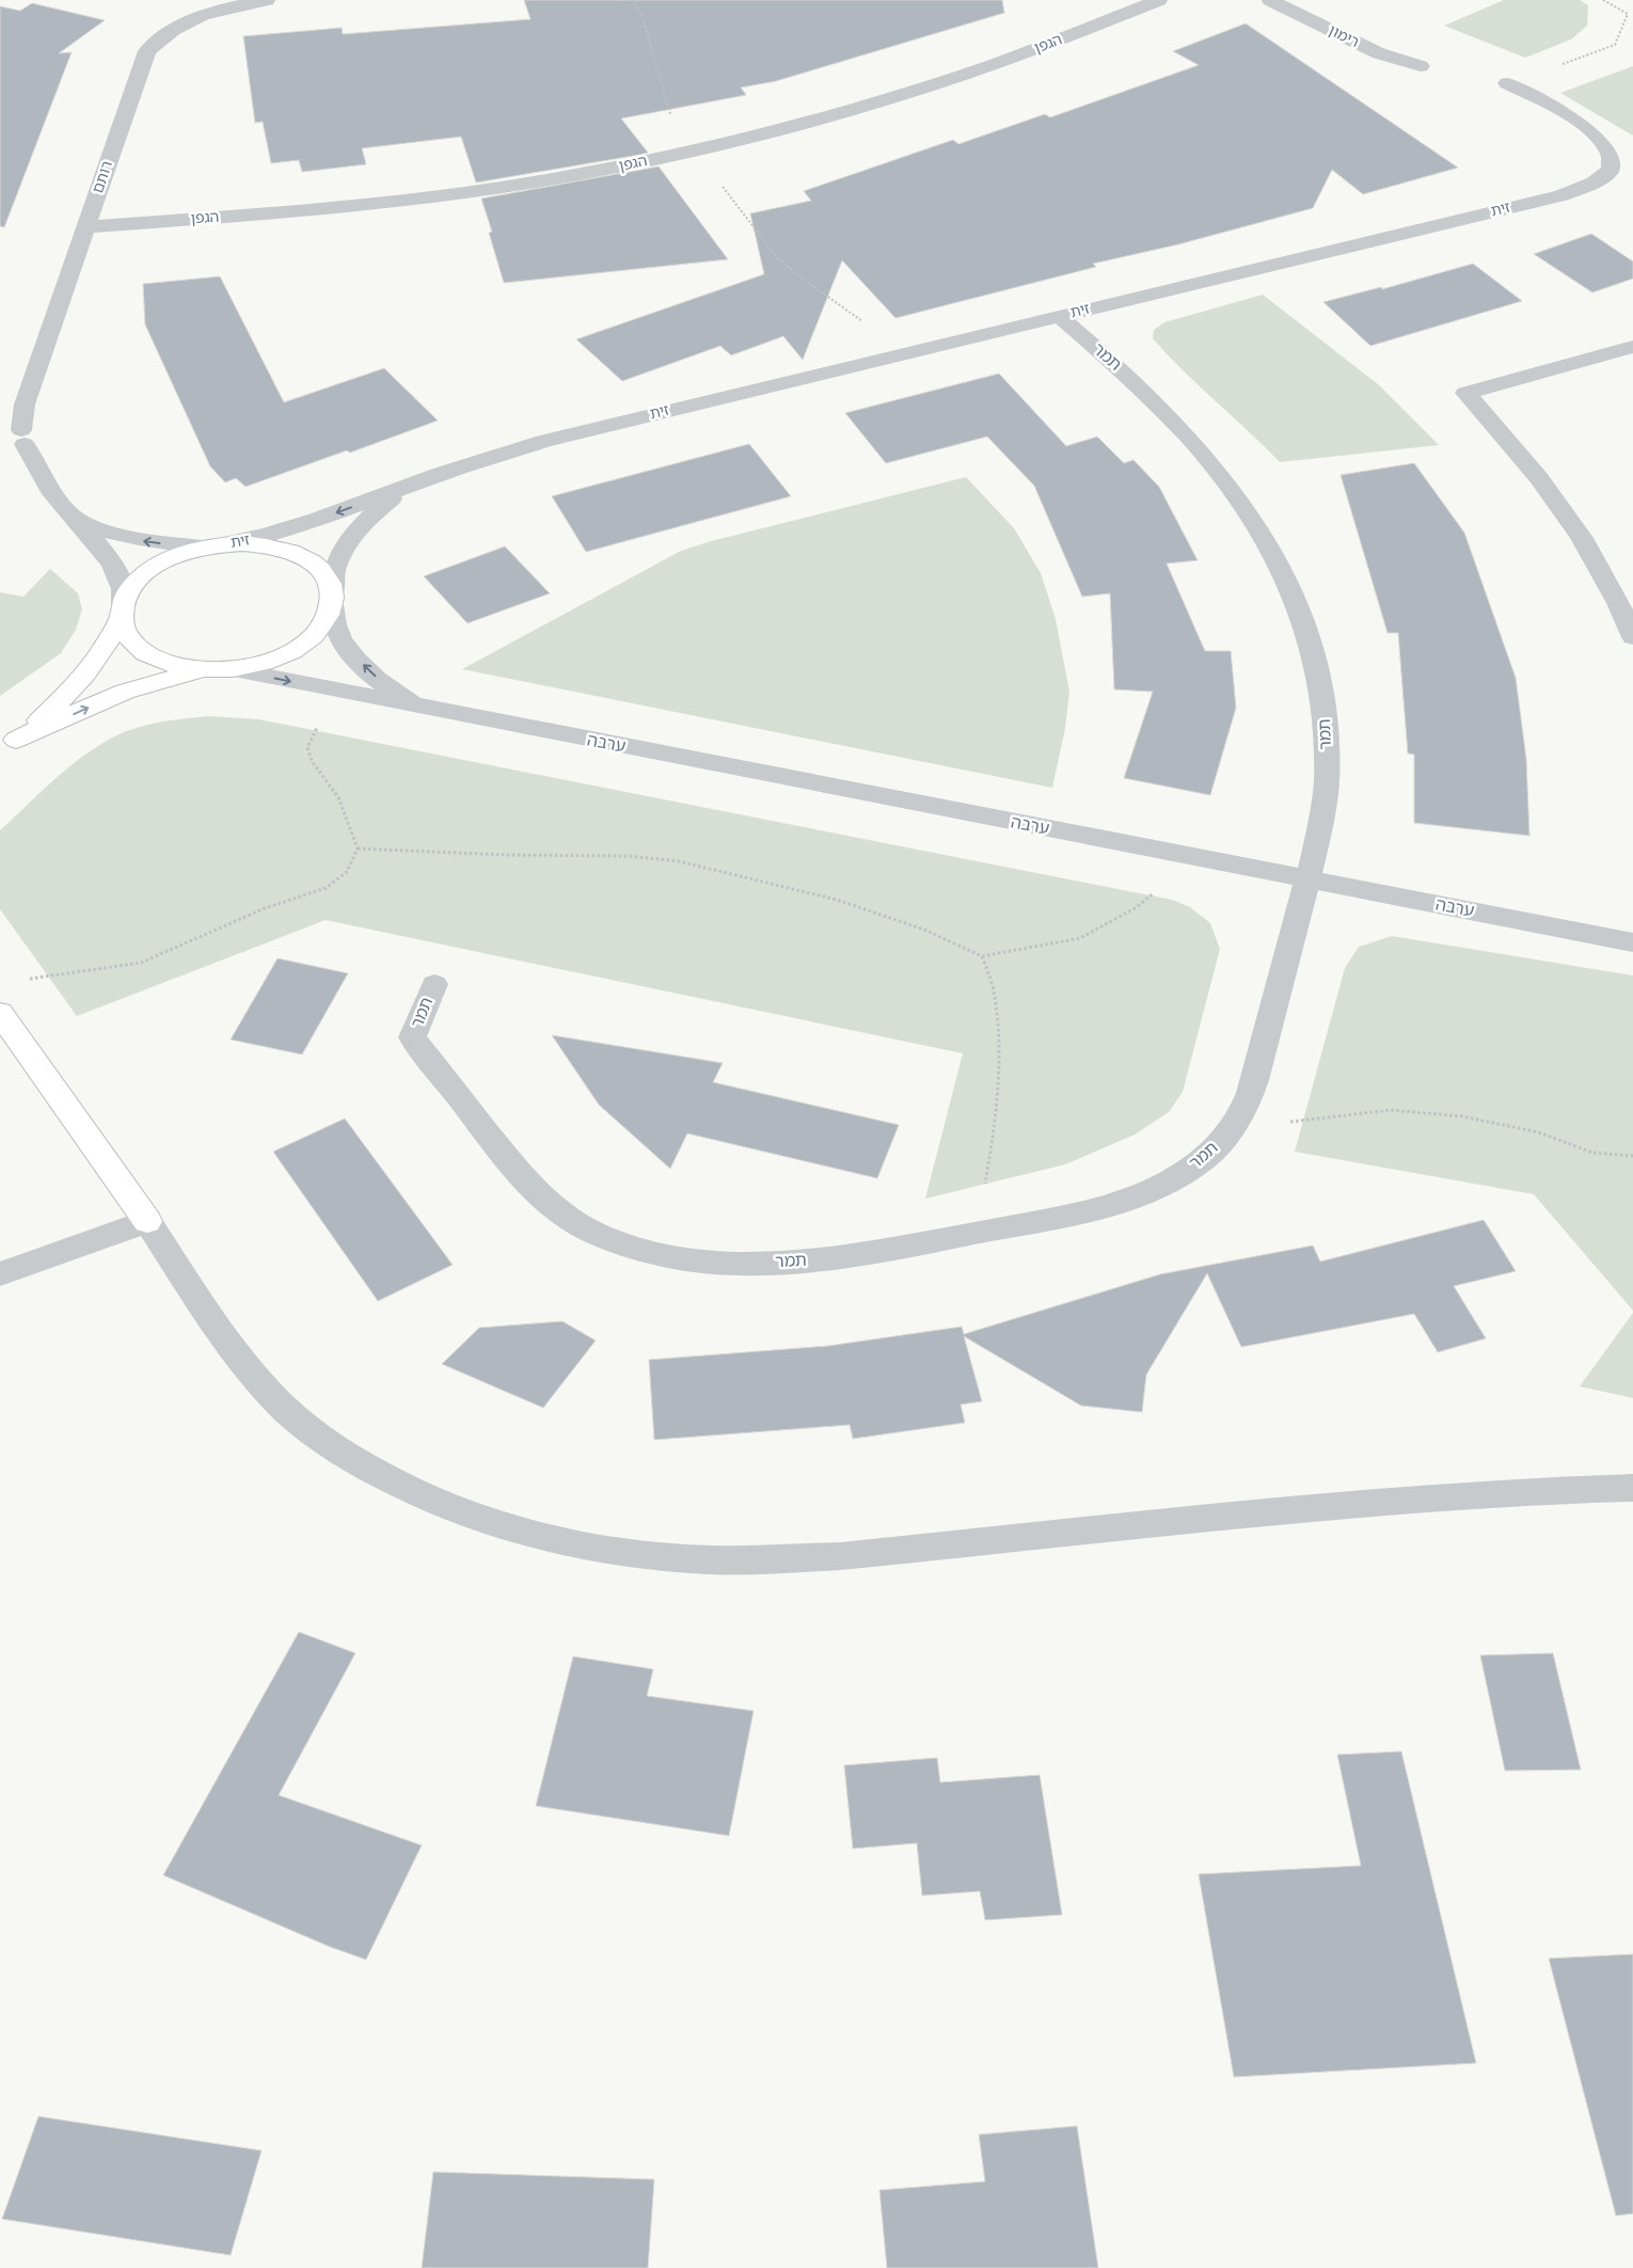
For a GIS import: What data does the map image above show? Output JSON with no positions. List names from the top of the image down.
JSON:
{
  "streets": {
    "street": [
      "רימון",
      "הגפן",
      "רותם",
      "זית",
      "תמר",
      "ערבה"
    ]
  },
  "crossings": [
    ["הגפן", "רותם"],
    ["רותם", "זית"],
    ["רותם", "ערבה"],
    ["זית", "תמר"],
    ["זית", "ערבה"],
    ["תמר", "ערבה"]
  ]
}
